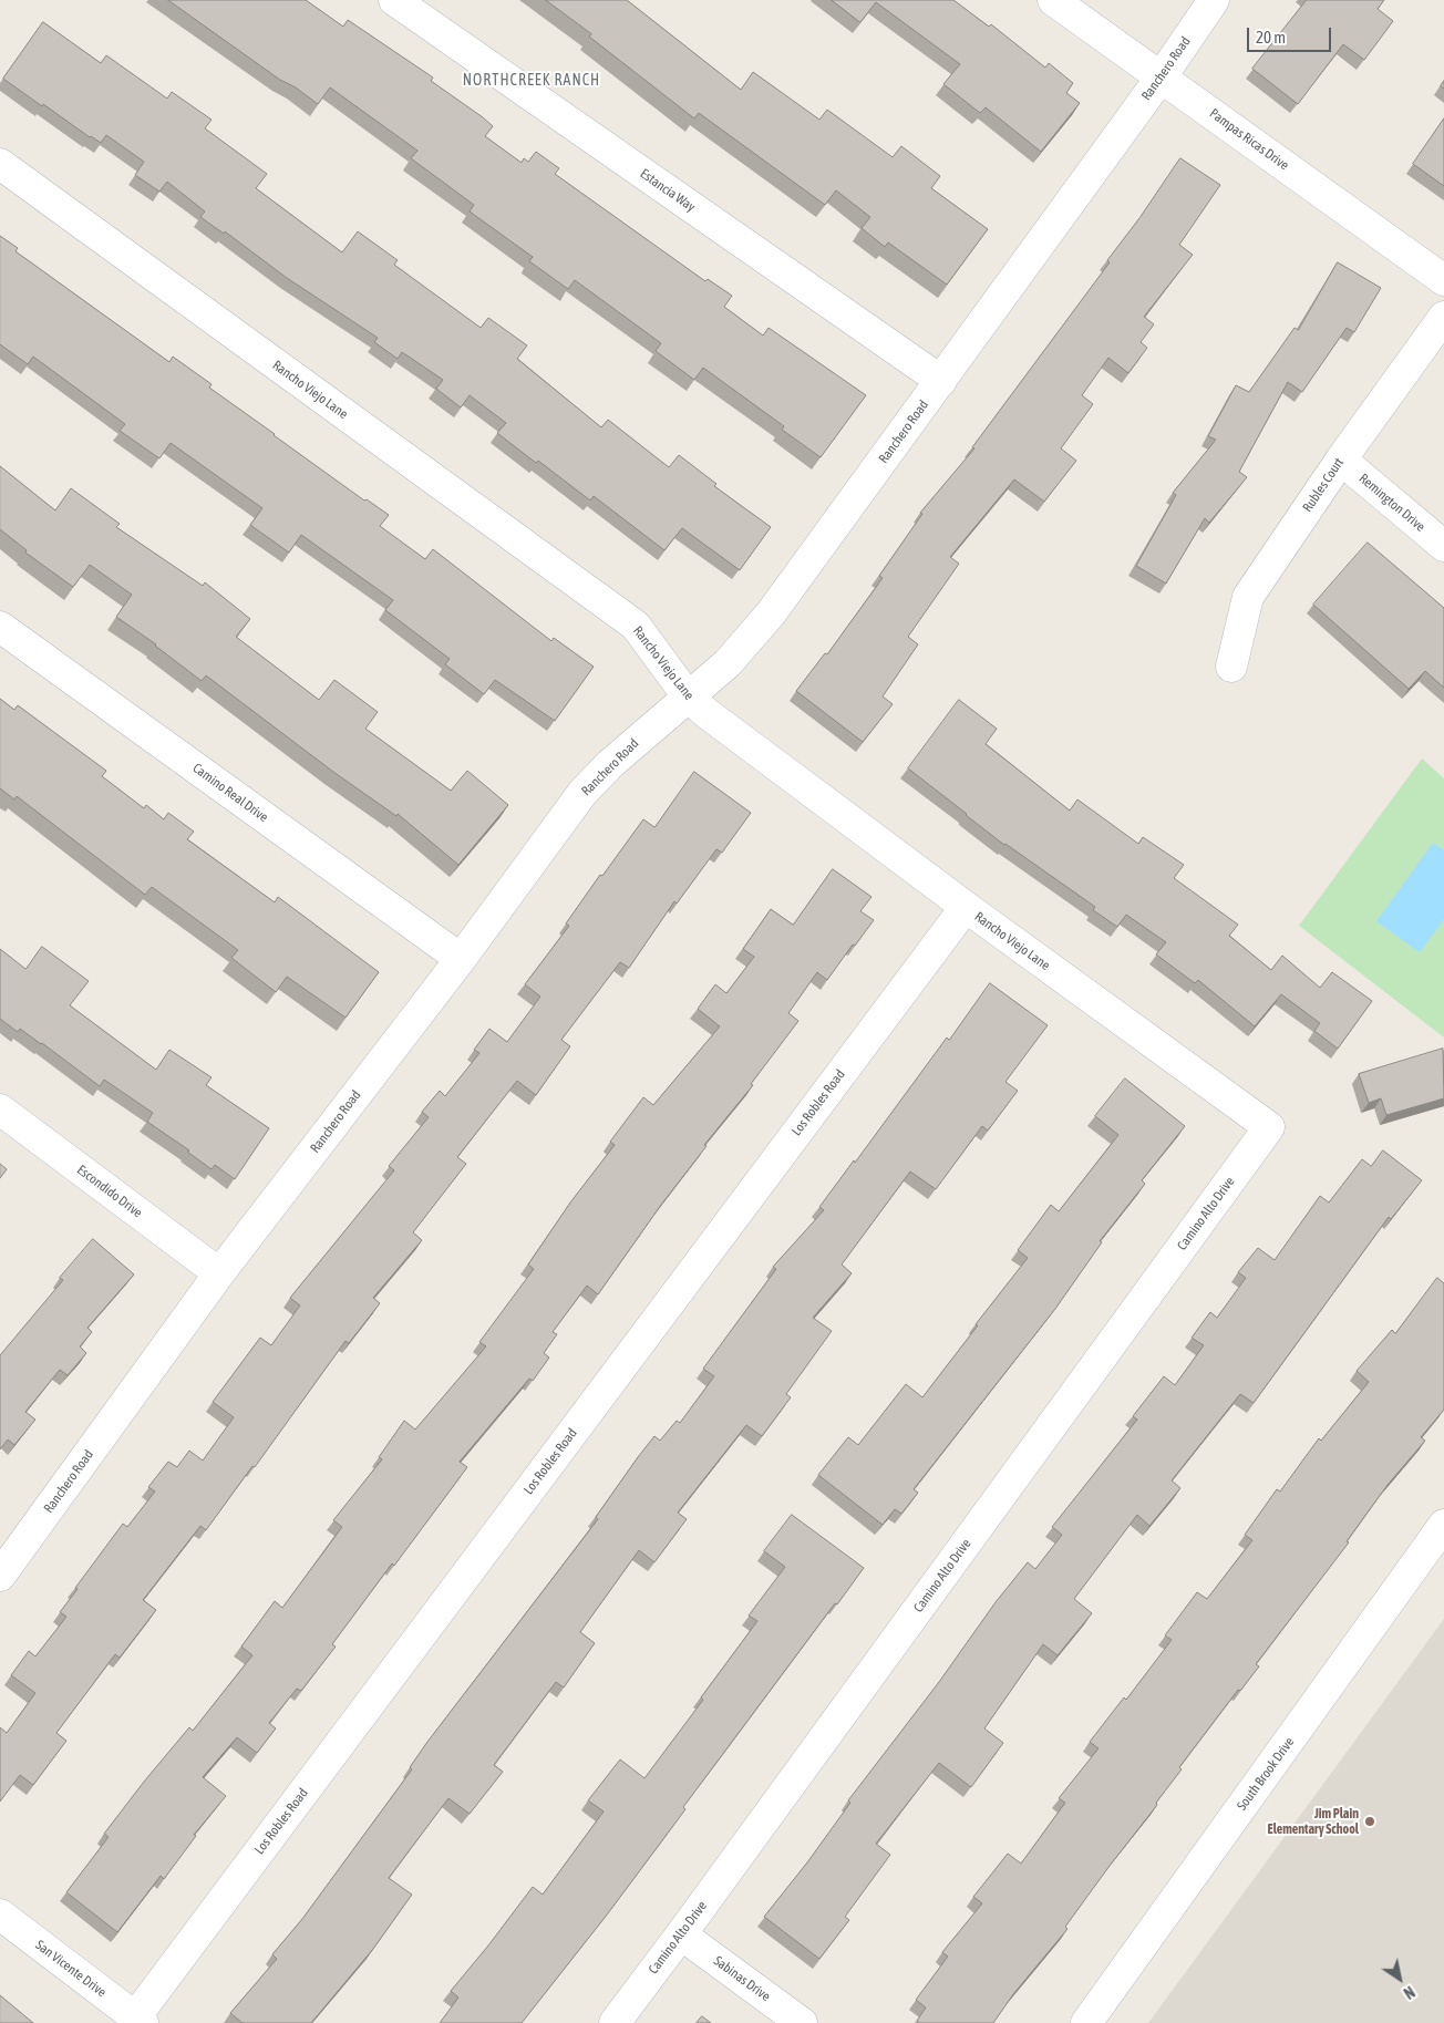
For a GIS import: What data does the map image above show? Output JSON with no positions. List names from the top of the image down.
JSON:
{
  "streets": {
    "street": [
      "Ranchero Road",
      "Pampas Ricas Drive",
      "Estancia Way",
      "Rancho Viejo Lane",
      "Rubles Court",
      "Remington Drive",
      "Camino Real Drive",
      "Los Robles Road",
      "Escondido Drive",
      "Camino Alto Drive",
      "South Brook Drive",
      "San Vicente Drive",
      "Sabinas Drive"
    ]
  },
  "crossings": [
    ["Ranchero Road", "Pampas Ricas Drive"],
    ["Ranchero Road", "Estancia Way"],
    ["Ranchero Road", "Rancho Viejo Lane"],
    ["Ranchero Road", "Camino Real Drive"],
    ["Ranchero Road", "Escondido Drive"],
    ["Rancho Viejo Lane", "Los Robles Road"],
    ["Rancho Viejo Lane", "Camino Alto Drive"],
    ["Rubles Court", "Remington Drive"],
    ["Los Robles Road", "San Vicente Drive"],
    ["Camino Alto Drive", "Sabinas Drive"]
  ],
  "districts": ["NORTHCREEK RANCH"],
  "places": ["Jim Plain Elementary School"],
  "scale_bar": "20 m",
  "north": "bottom right"
}
